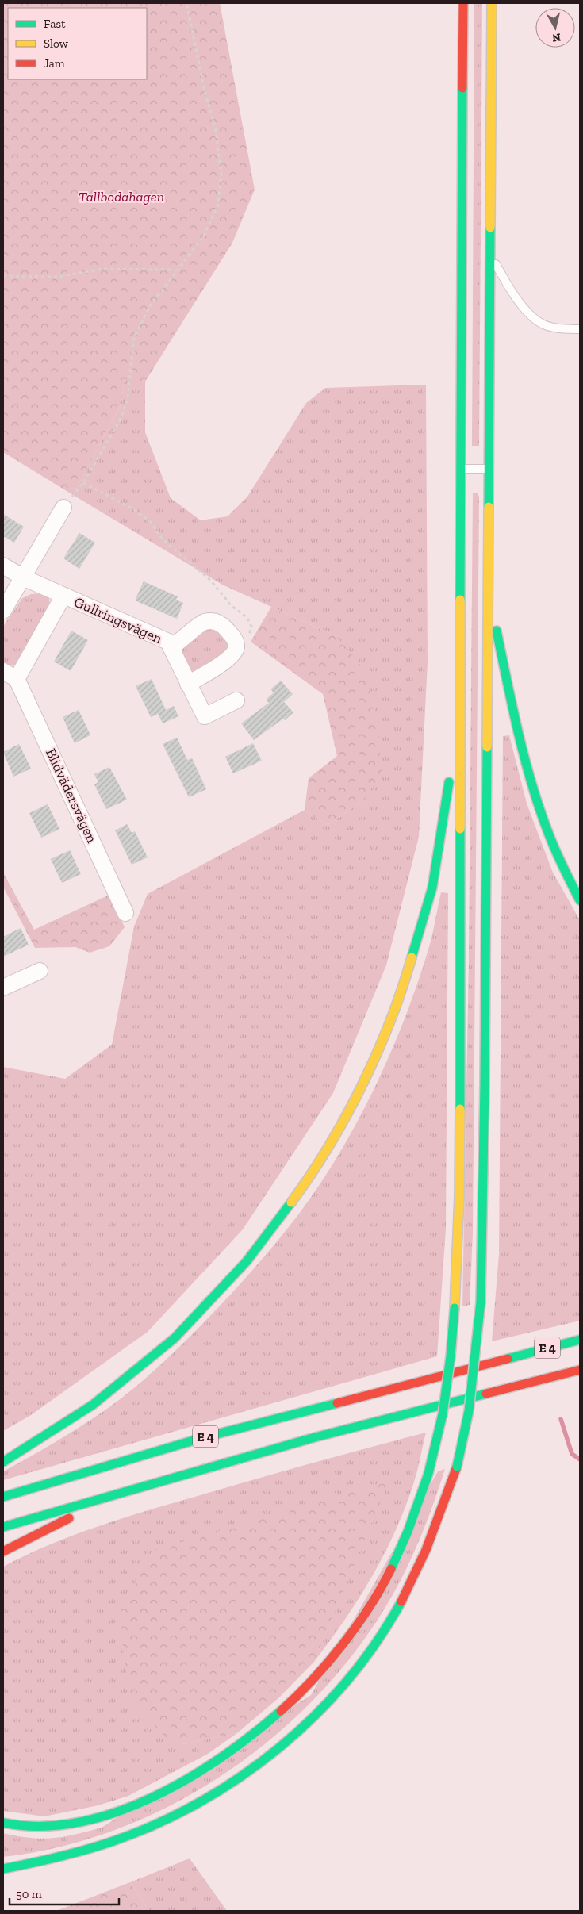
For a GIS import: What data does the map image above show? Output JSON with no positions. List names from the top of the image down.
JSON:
{
  "streets": {
    "highway": ["E 4"],
    "street": ["Gullringsvägen", "Blidvädersvägen"]
  },
  "crossings": [
    ["Gullringsvägen", "Blidvädersvägen"]
  ],
  "parks": ["Tallbodahagen"],
  "legend": ["Fast", "Slow", "Jam"],
  "scale_bar": "50 m",
  "north": "bottom"
}
